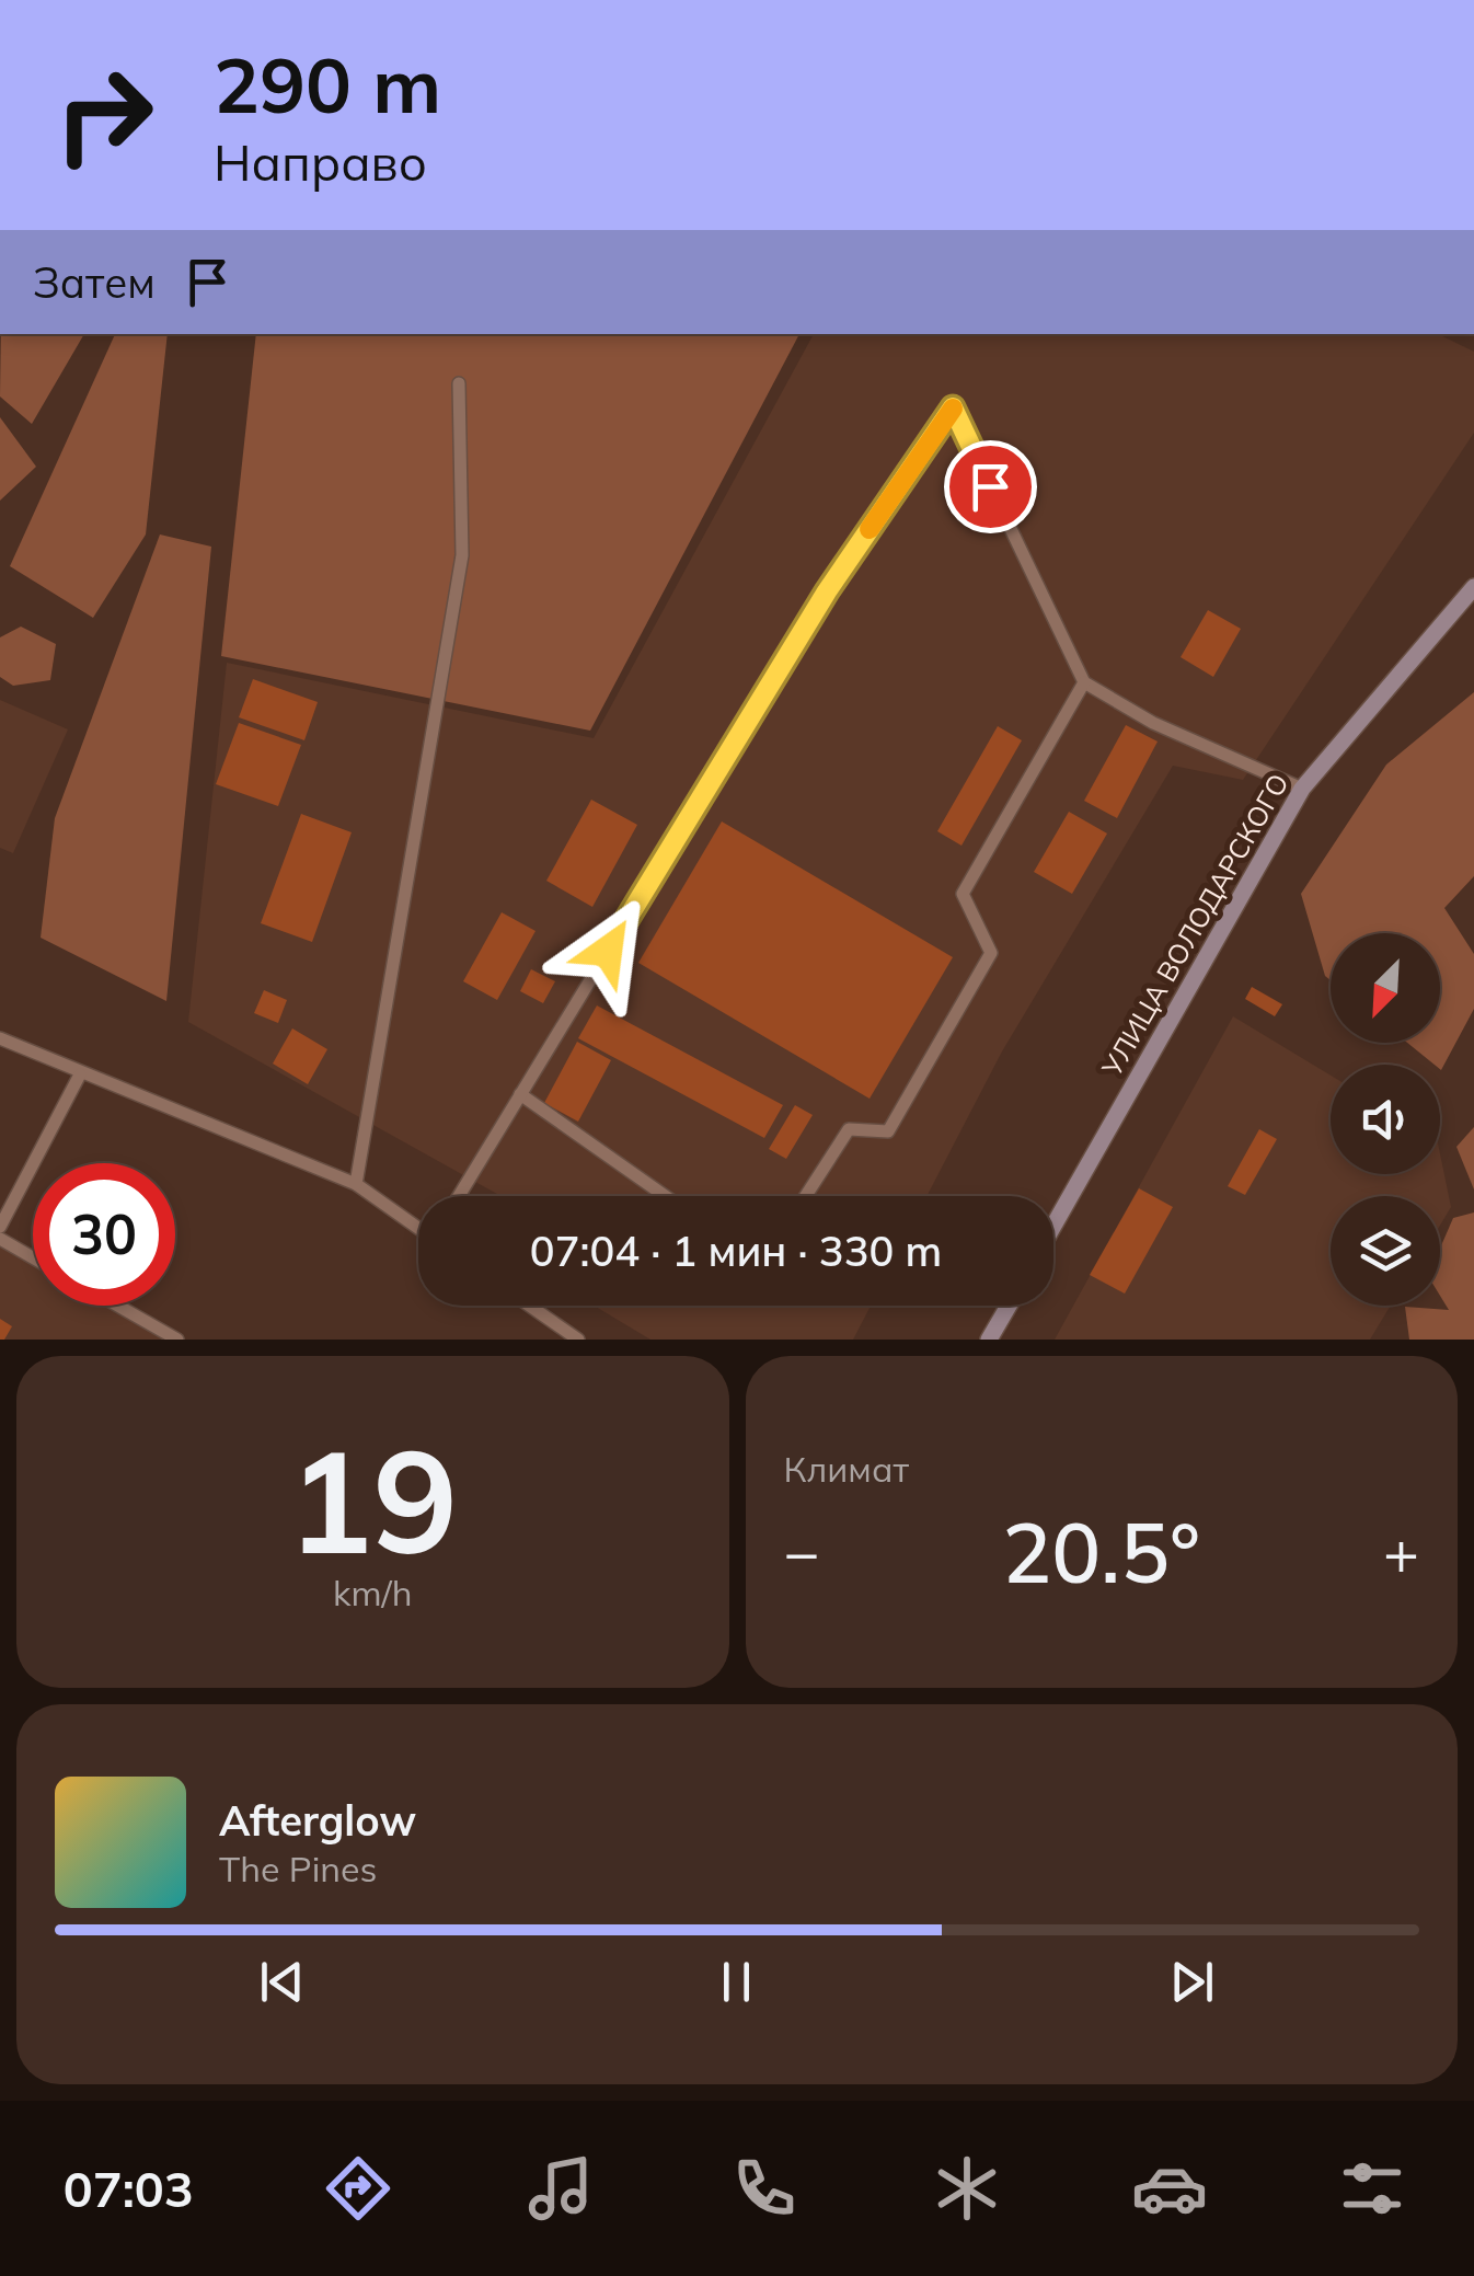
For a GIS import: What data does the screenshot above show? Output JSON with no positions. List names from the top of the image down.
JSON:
{
  "streets": {
    "main road": ["УЛИЦА ВОЛОДАРСКОГО"]
  },
  "north": "bottom left",
  "page": {
    "turn": ["290 m", "Направо"],
    "then": "Затем",
    "limit": "30",
    "trip": "07:04 · 1 мин · 330 m",
    "tile": [
      ["19", "km/h"],
      "Климат"
    ],
    "heat": ["−", "20.5°", "+"],
    "song": ["Afterglow", "The Pines"],
    "tabs": "07:03"
  }
}
